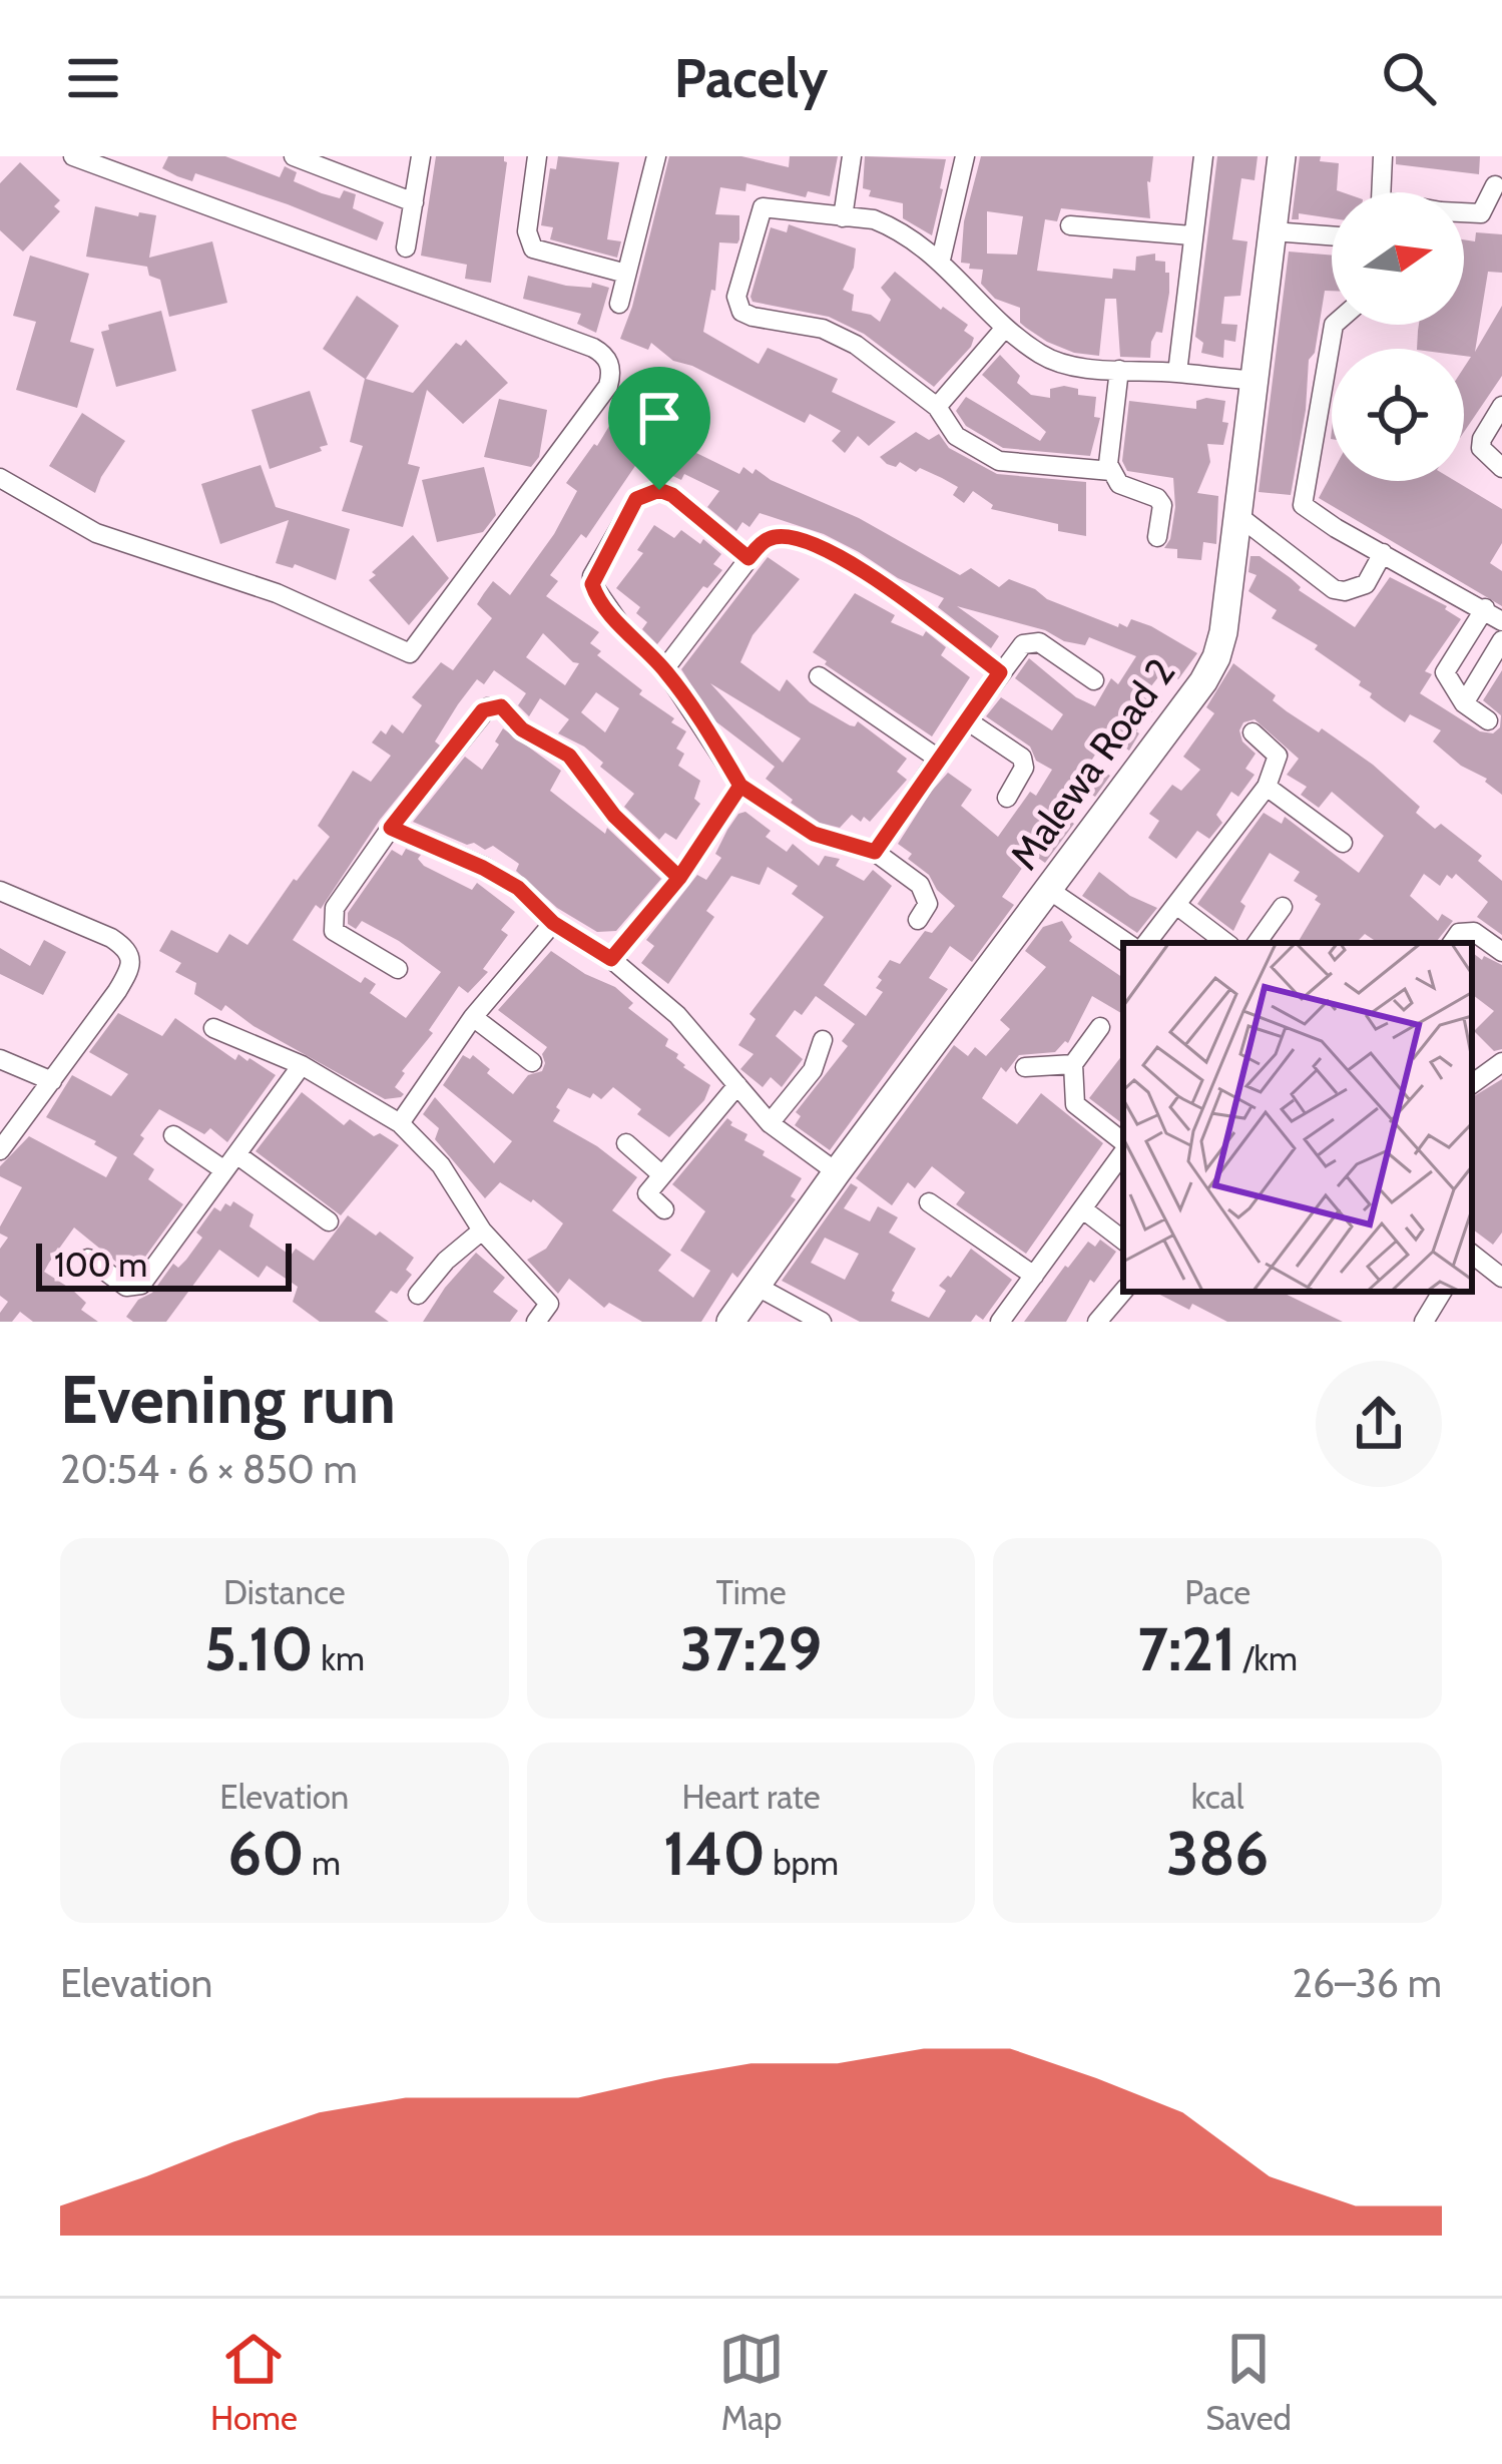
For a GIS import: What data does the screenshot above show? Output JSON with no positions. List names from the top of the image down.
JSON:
{
  "streets": {
    "main road": ["Malewa Road 2"]
  },
  "scale_bar": "100 m",
  "north": "right",
  "page": {
    "header": "Pacely",
    "scale": "100 m",
    "heading": ["Evening run", "20:54 · 6 × 850 m"],
    "stats": [
      ["Distance", "5.10 km"],
      ["Time", "37:29"],
      ["Pace", "7:21 /km"],
      ["Elevation", "60 m"],
      ["Heart rate", "140 bpm"],
      ["kcal", "386"]
    ],
    "chart": ["Elevation", "26–36 m"],
    "tabs": ["Home", "Map", "Saved"]
  }
}
